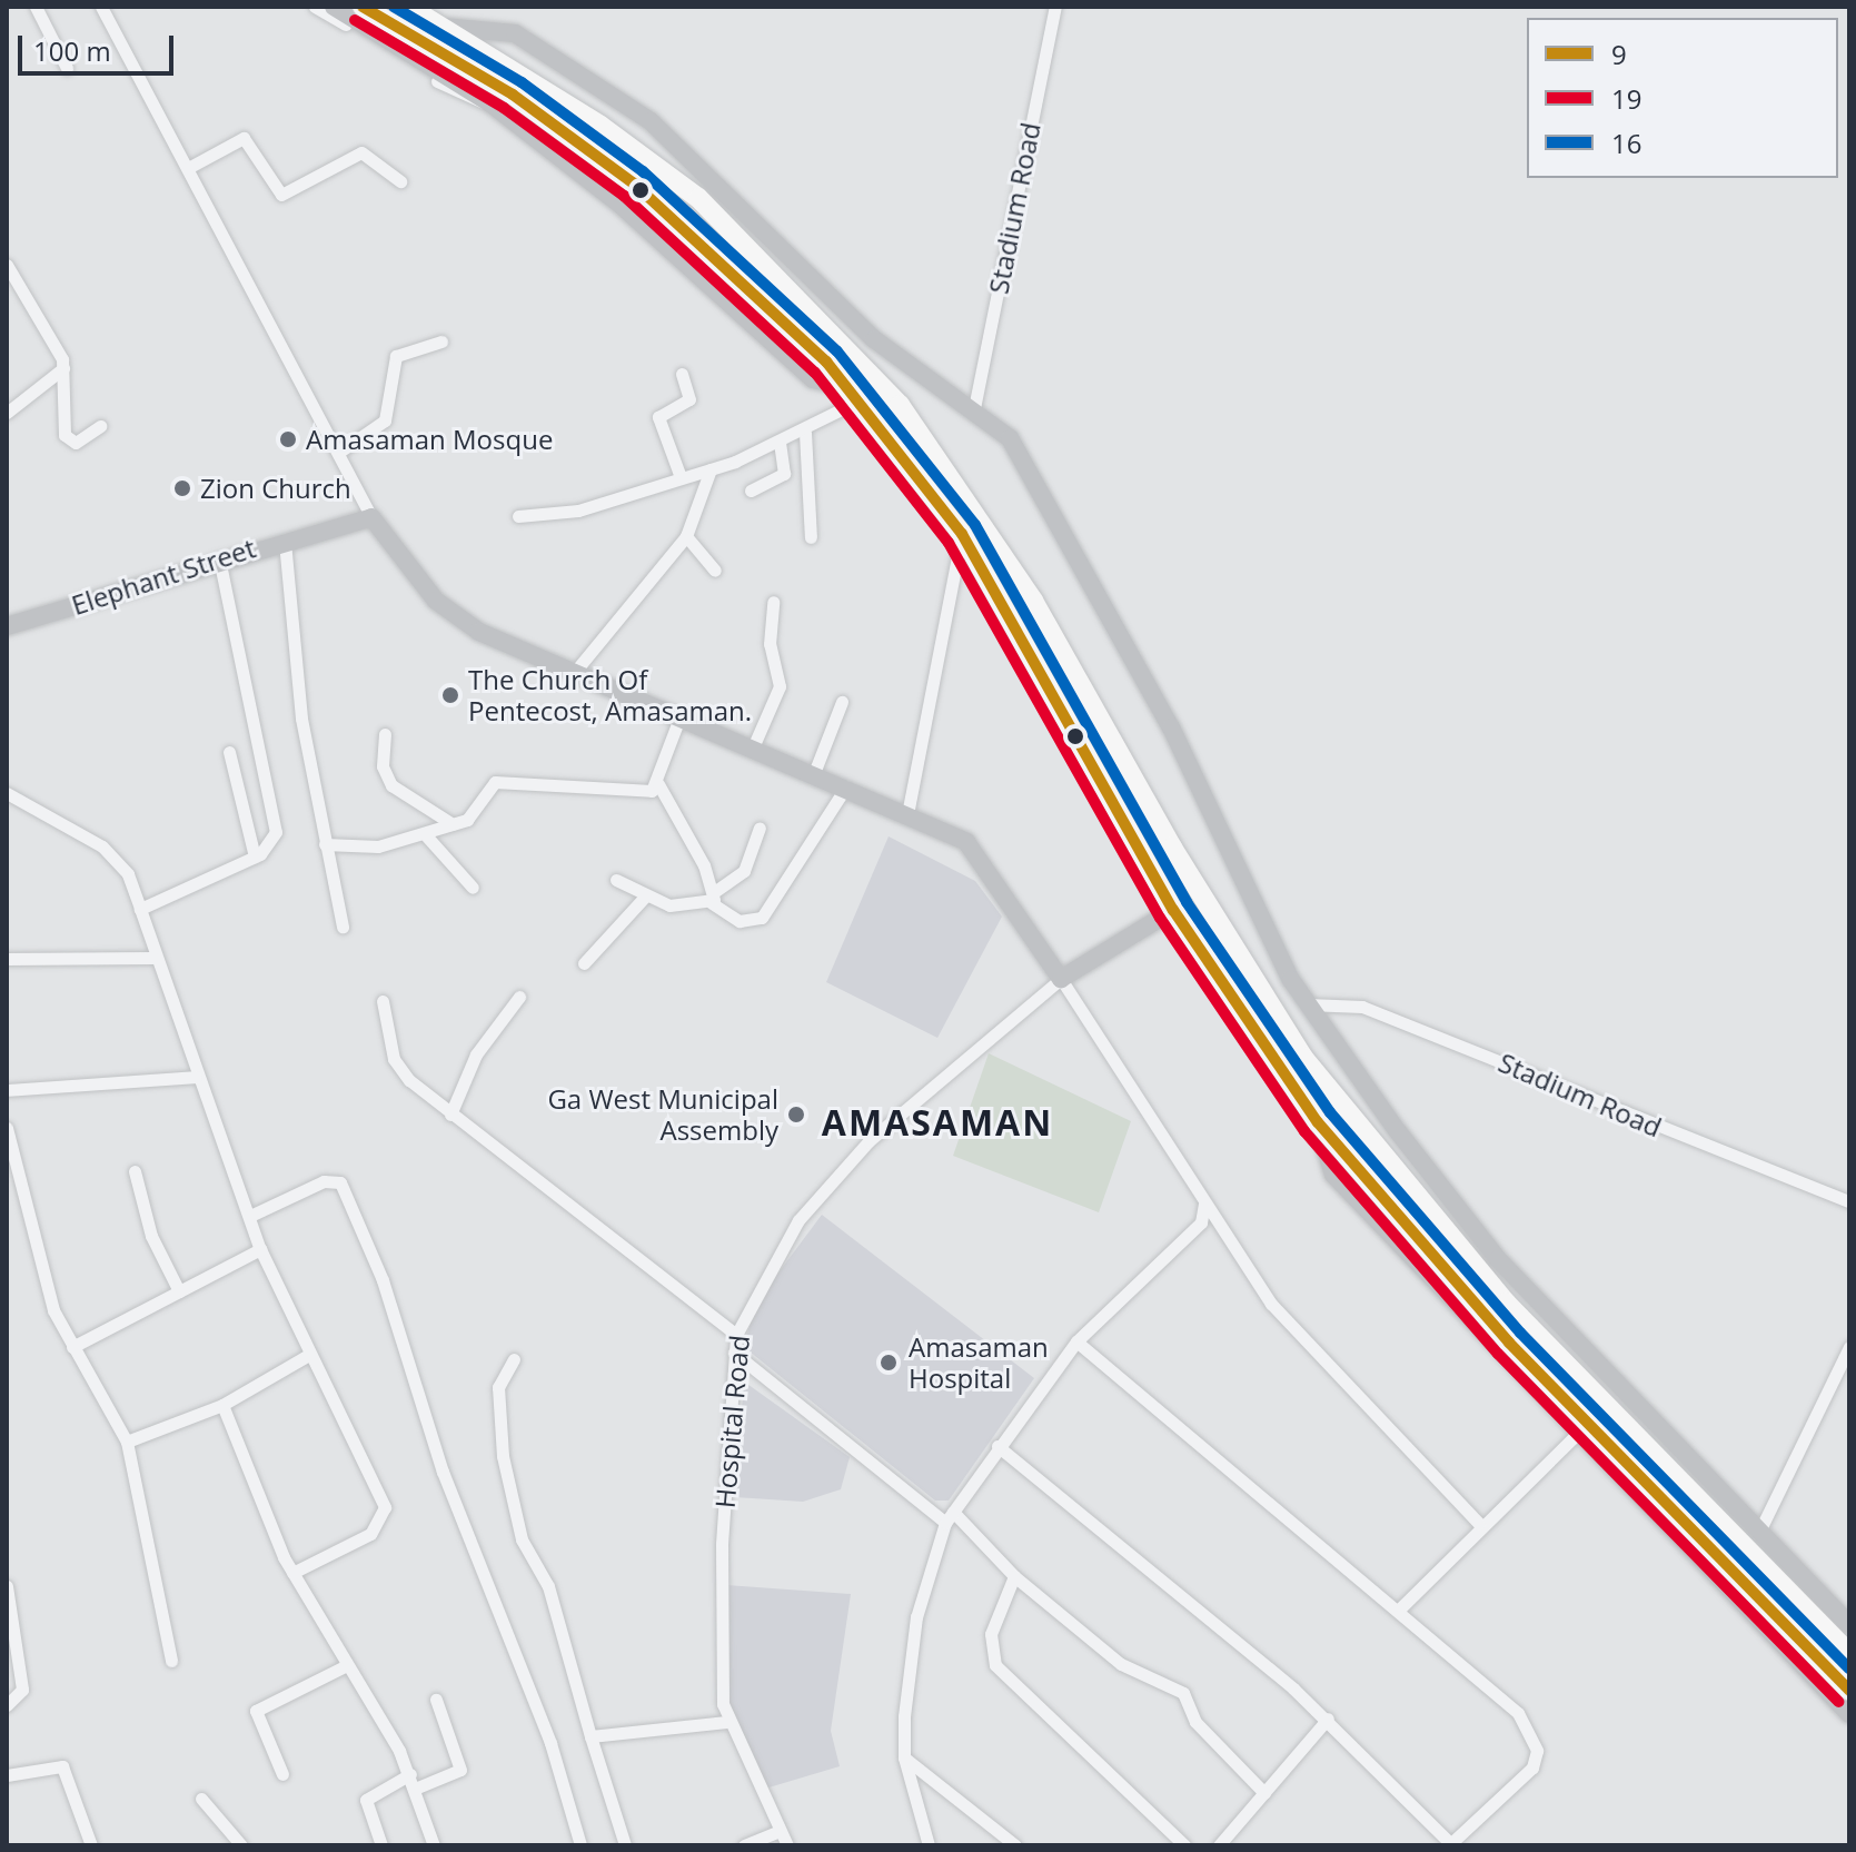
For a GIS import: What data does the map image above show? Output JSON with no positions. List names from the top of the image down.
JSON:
{
  "streets": {
    "main road": ["Elephant Street", "Hospital Road"],
    "street": ["Stadium Road"]
  },
  "districts": ["AMASAMAN"],
  "places": [
    "Amasaman Mosque",
    "Zion Church",
    "The Church Of Pentecost, Amasaman.",
    "Ga West Municipal Assembly",
    "Amasaman Hospital"
  ],
  "lines": ["transit line 9", "transit line 16", "transit line 19"],
  "legend": ["9", "19", "16"],
  "scale_bar": "100 m"
}
